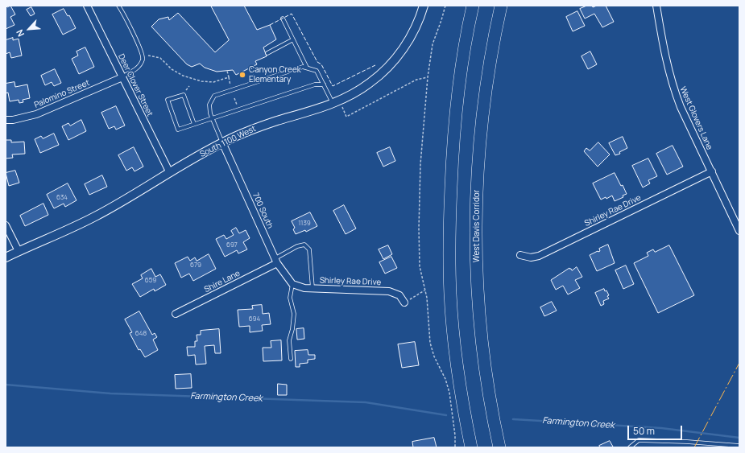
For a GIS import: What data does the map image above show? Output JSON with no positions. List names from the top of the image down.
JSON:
{
  "streets": {
    "highway": ["West Davis Corridor"],
    "street": [
      "Deer Clover Street",
      "Palomino Street",
      "West Glovers Lane",
      "South 1100 West",
      "700 South",
      "Shirley Rae Drive",
      "Shire Lane"
    ]
  },
  "crossings": [
    ["Deer Clover Street", "Palomino Street"],
    ["Deer Clover Street", "South 1100 West"],
    ["West Glovers Lane", "Shirley Rae Drive"],
    ["South 1100 West", "700 South"],
    ["700 South", "Shirley Rae Drive"],
    ["700 South", "Shire Lane"]
  ],
  "water": ["Farmington Creek"],
  "places": ["Canyon Creek Elementary"],
  "house_numbers": [
    "634",
    "1139",
    "697",
    "679",
    "659",
    "694",
    "648"
  ],
  "scale_bar": "50 m",
  "north": "bottom left"
}
